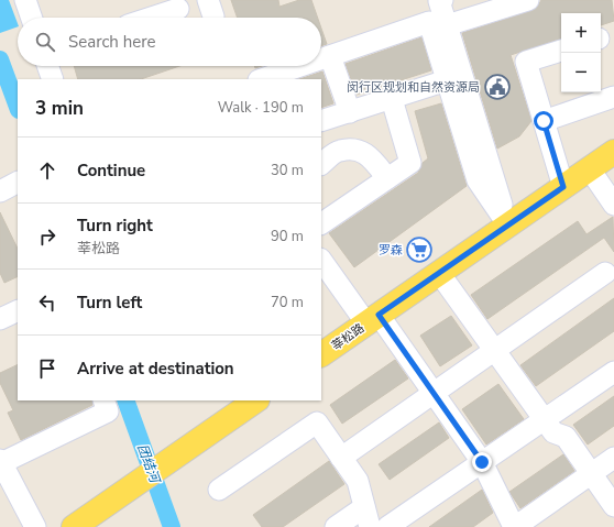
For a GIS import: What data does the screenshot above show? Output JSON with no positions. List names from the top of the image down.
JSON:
{
  "streets": {
    "main road": ["莘松路"]
  },
  "water": ["团结河"],
  "places": {
    "public building": ["闵行区规划和自然资源局"],
    "supermarket": ["罗森"]
  },
  "page": {
    "map_buttons": ["+", "−"],
    "search": "Search here",
    "heading": ["3 min", "Walk · 190 m"],
    "list": [
      ["Continue", "30 m"],
      ["Turn right", "莘松路", "90 m"],
      ["Turn left", "70 m"],
      "Arrive at destination"
    ]
  }
}
